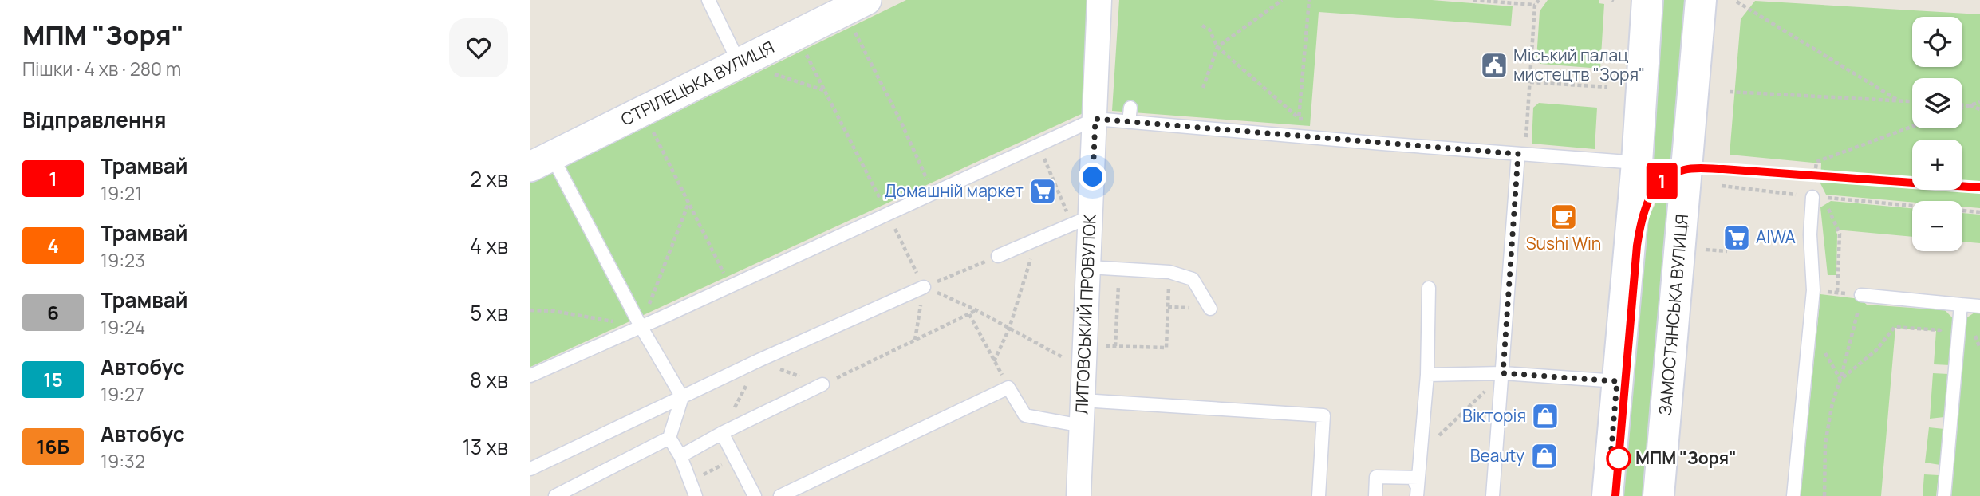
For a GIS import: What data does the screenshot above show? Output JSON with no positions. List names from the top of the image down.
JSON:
{
  "streets": {
    "main road": ["ЗАМОСТЯНСЬКА ВУЛИЦЯ"],
    "street": ["СТРІЛЕЦЬКА ВУЛИЦЯ", "ЛИТОВСЬКИЙ ПРОВУЛОК"]
  },
  "places": {
    "public building": ["Міський палац мистецтв \"Зоря\""],
    "supermarket": ["Домашній маркет", "AIWA"],
    "cafe": ["Sushi Win"],
    "shop": ["Вікторія", "Beauty"],
    "other": ["МПМ \"Зоря\""]
  },
  "lines": ["tram line 1"],
  "page": {
    "heading": [
      ["МПМ \"Зоря\"", "Пішки · 4 хв · 280 m"],
      "Відправлення"
    ],
    "on_map": "1",
    "map_buttons": ["+", "−"],
    "list": [
      {
        "mark": "1",
        "name": "Трамвай",
        "note": "19:21",
        "value": "2 хв"
      },
      {
        "mark": "4",
        "name": "Трамвай",
        "note": "19:23",
        "value": "4 хв"
      },
      {
        "mark": "6",
        "name": "Трамвай",
        "note": "19:24",
        "value": "5 хв"
      },
      {
        "mark": "15",
        "name": "Автобус",
        "note": "19:27",
        "value": "8 хв"
      },
      {
        "mark": "16Б",
        "name": "Автобус",
        "note": "19:32",
        "value": "13 хв"
      }
    ]
  }
}
